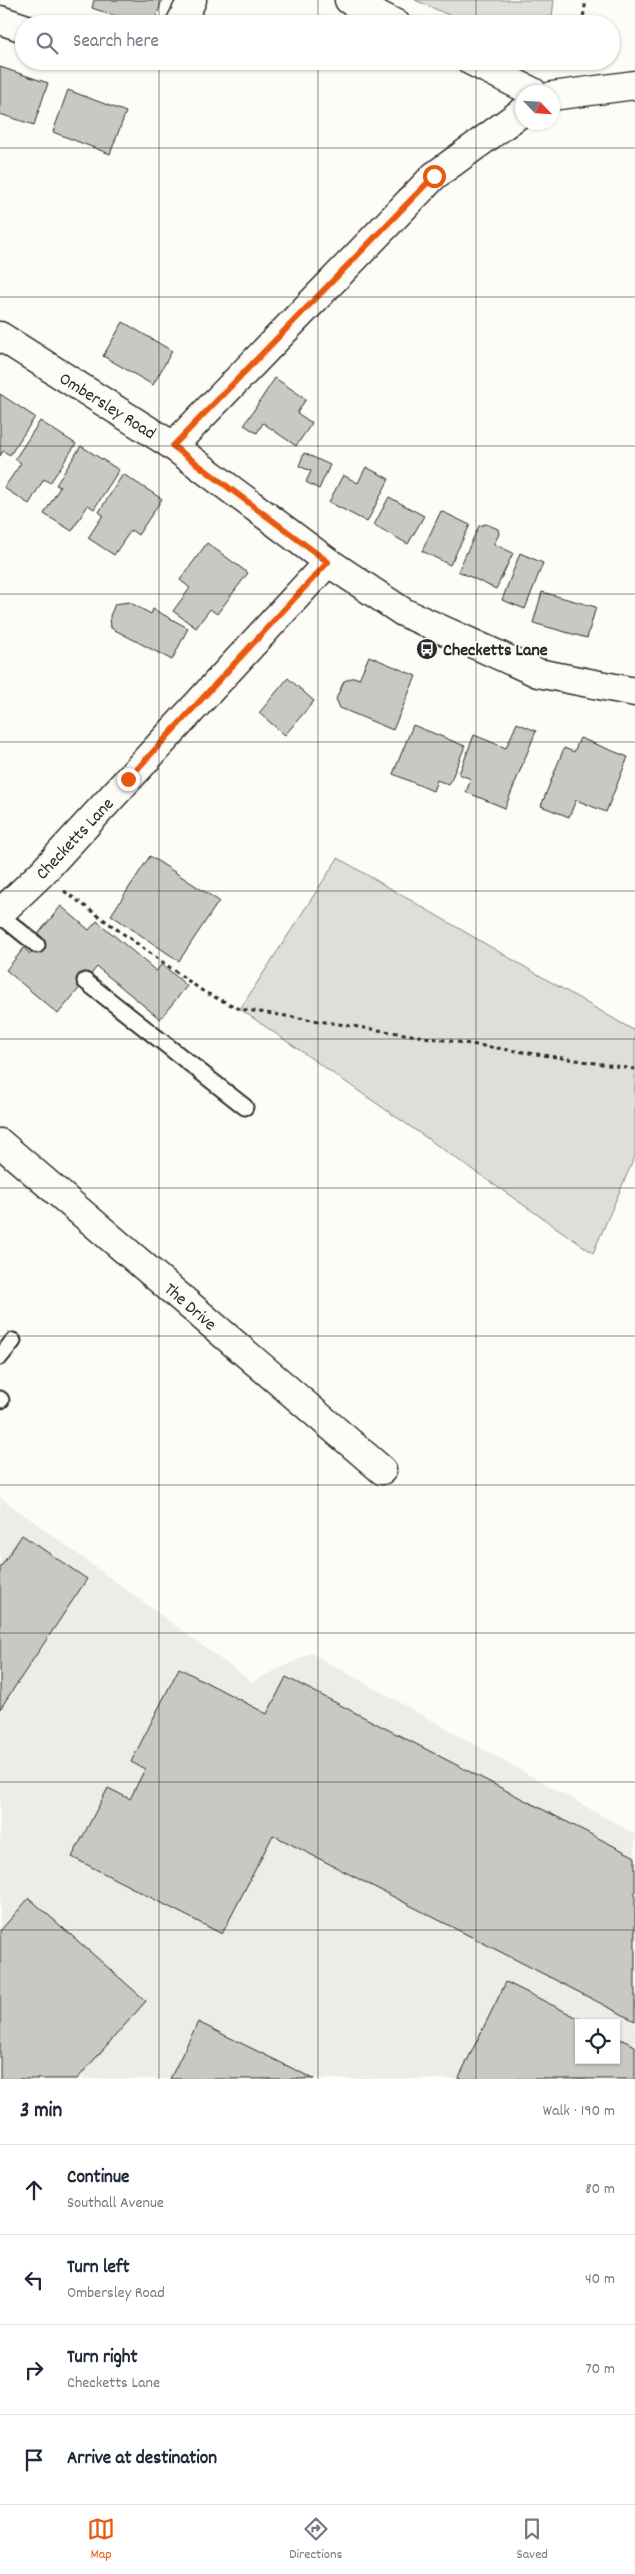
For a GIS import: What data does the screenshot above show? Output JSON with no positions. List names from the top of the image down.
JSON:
{
  "streets": {
    "street": ["Ombersley Road", "Checketts Lane", "The Drive"]
  },
  "crossings": [
    ["Ombersley Road", "Checketts Lane"]
  ],
  "places": {
    "bus stop": ["Checketts Lane"]
  },
  "north": "bottom right",
  "page": {
    "search": "Search here",
    "heading": ["3 min", "Walk · 190 m"],
    "list": [
      ["Continue", "Southall Avenue", "80 m"],
      ["Turn left", "Ombersley Road", "40 m"],
      ["Turn right", "Checketts Lane", "70 m"],
      "Arrive at destination"
    ],
    "nav": ["Map", "Directions", "Saved"]
  }
}
